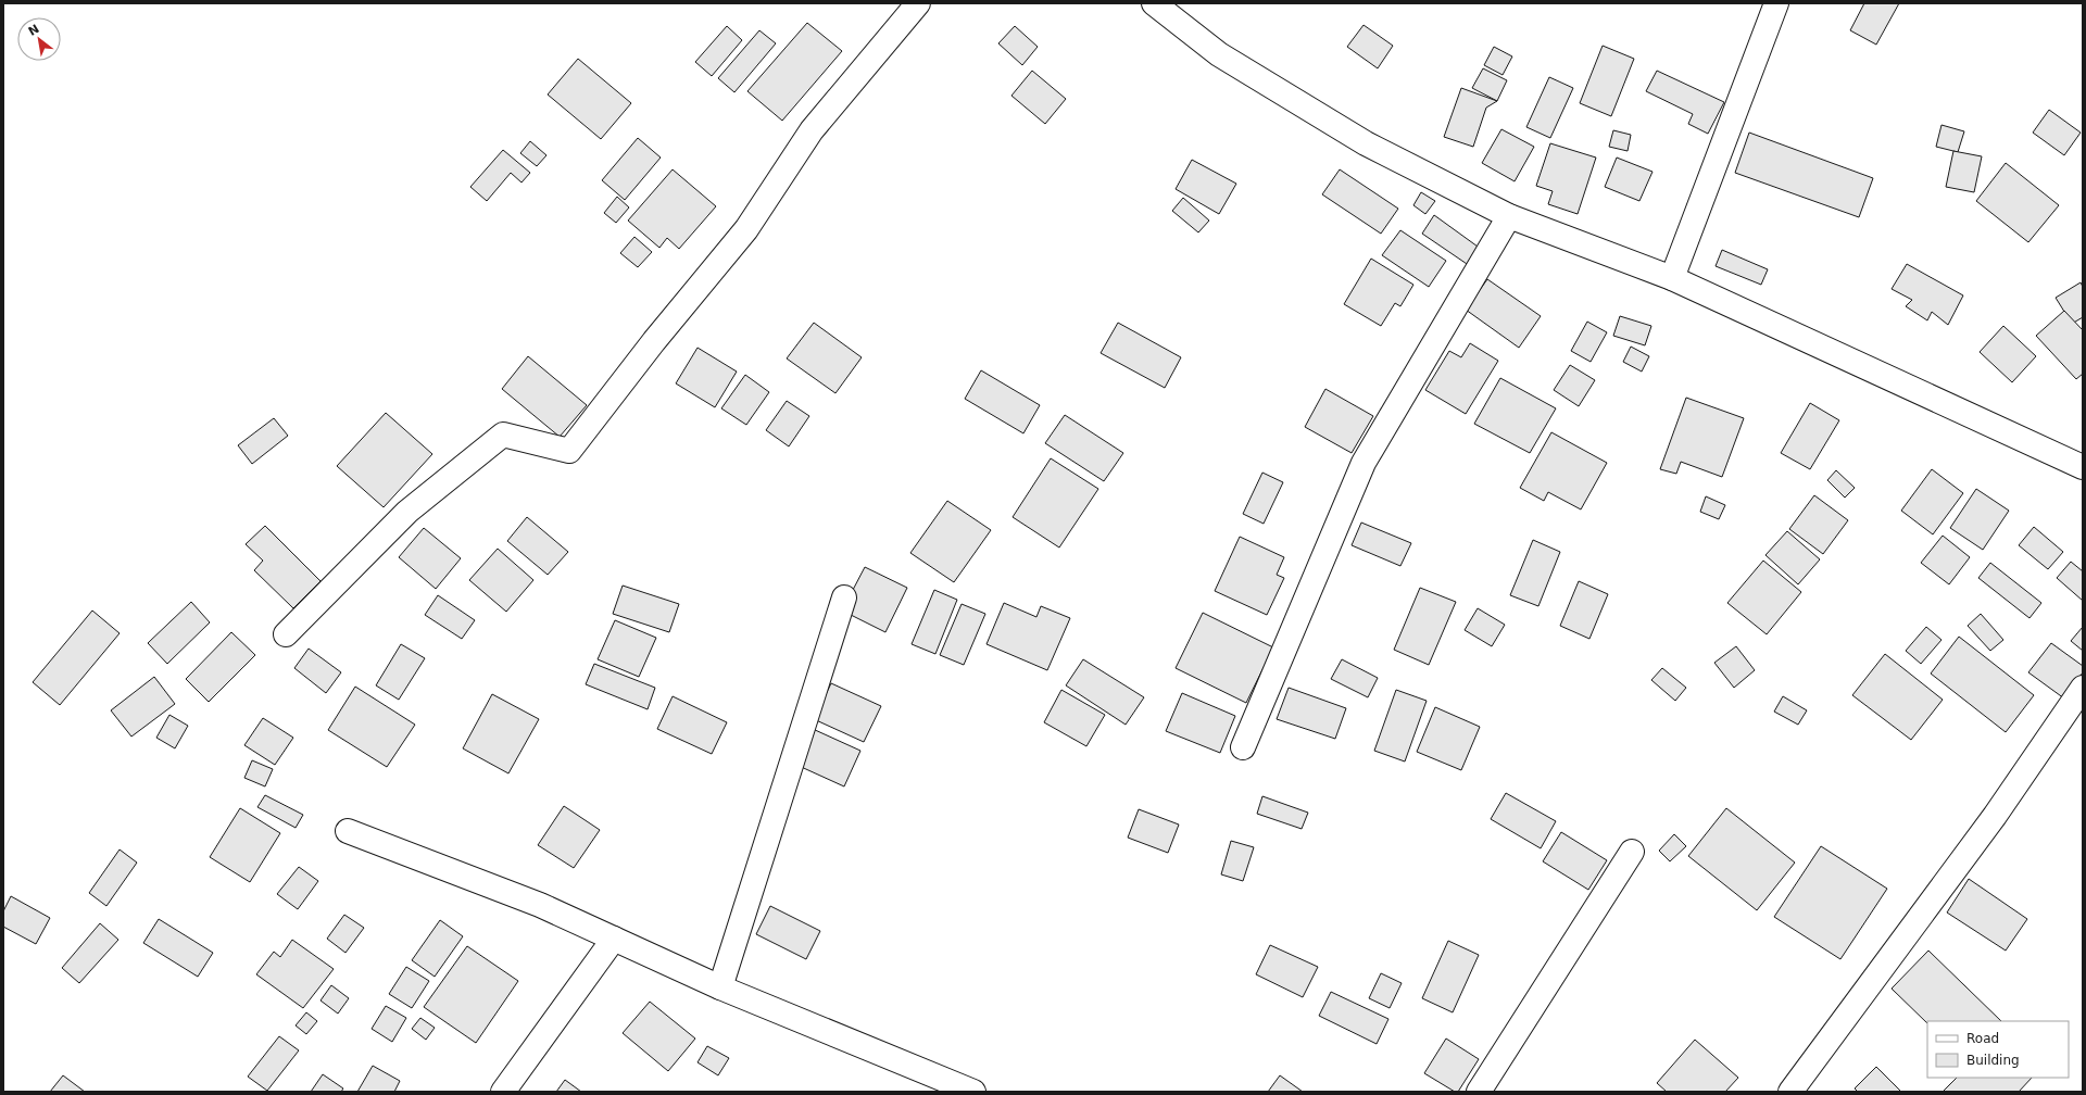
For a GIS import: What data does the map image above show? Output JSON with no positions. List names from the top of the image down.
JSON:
{
  "legend": ["Road", "Building"],
  "north": "top left"
}
